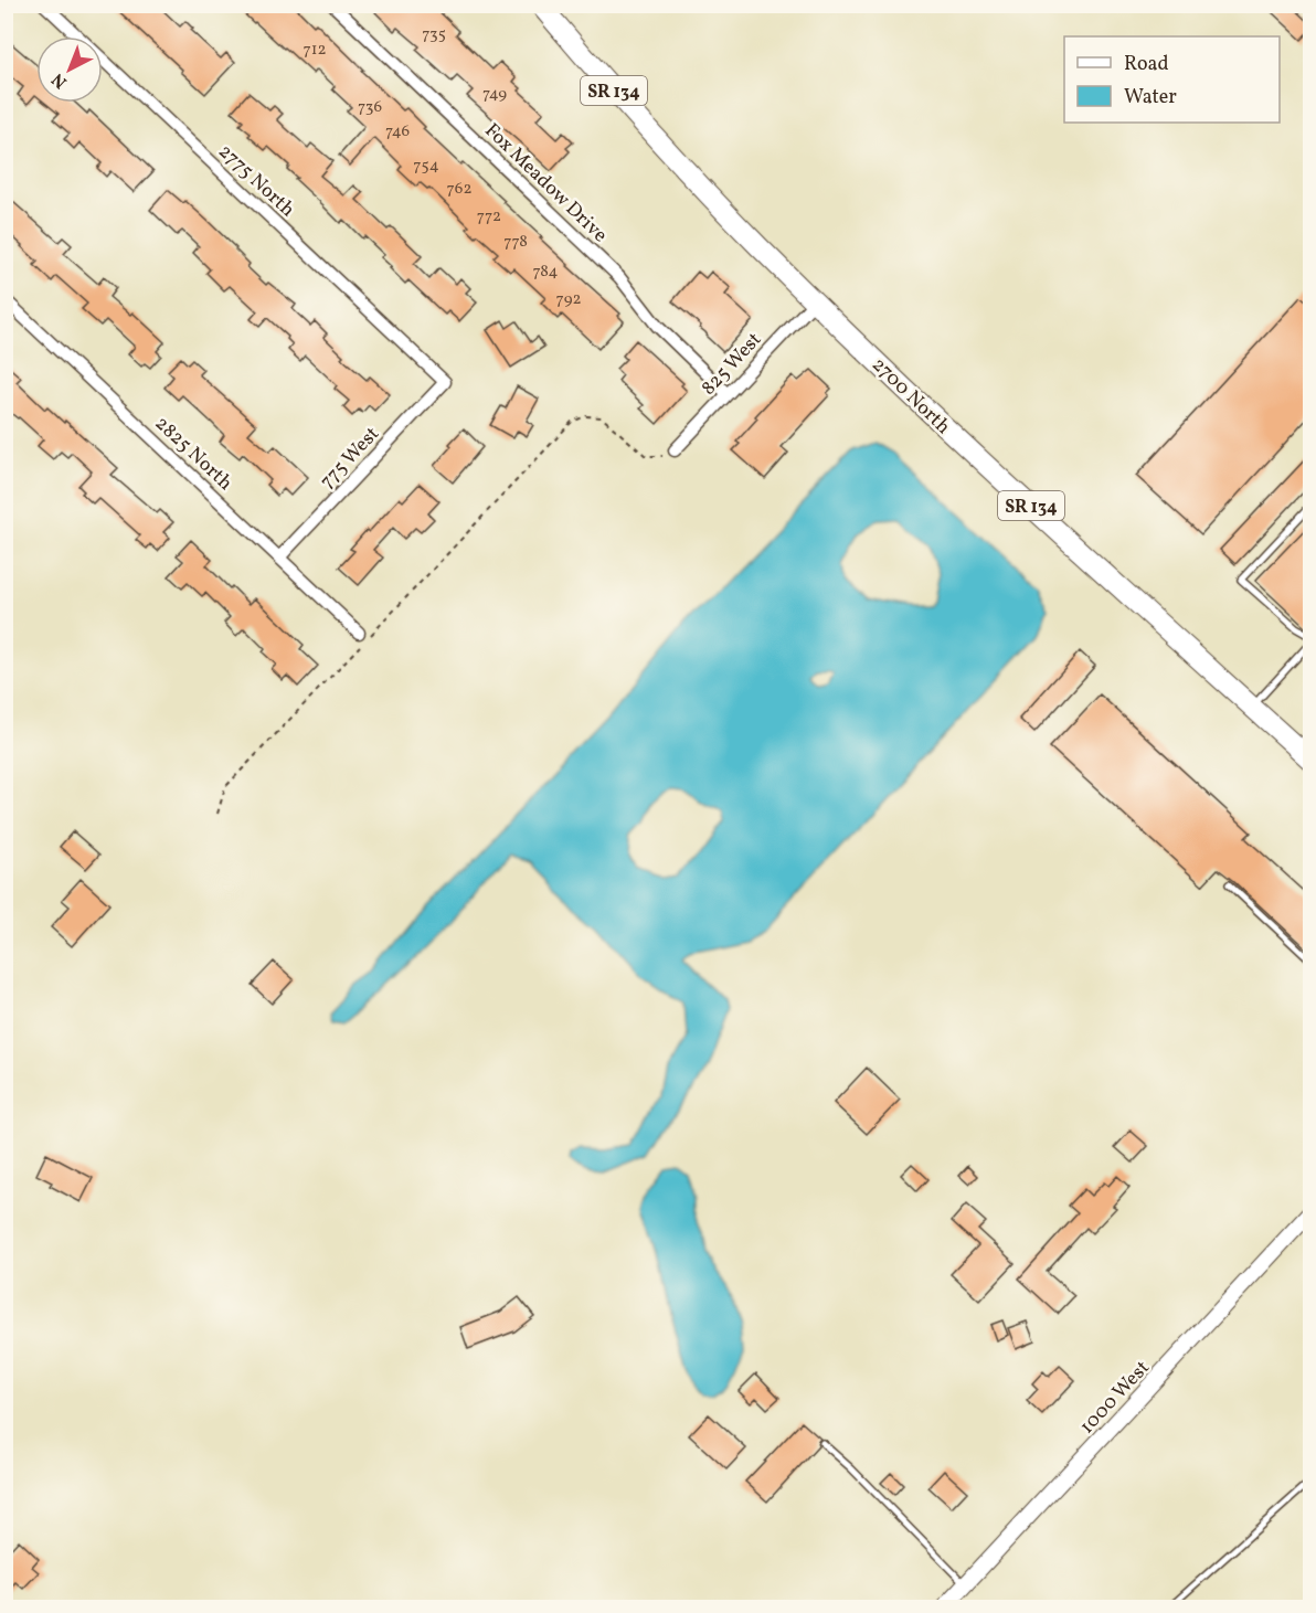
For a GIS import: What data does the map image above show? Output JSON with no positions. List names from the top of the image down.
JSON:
{
  "streets": {
    "main road": ["SR 134", "2700 North"],
    "street": [
      "2775 North",
      "Fox Meadow Drive",
      "825 West",
      "2825 North",
      "775 West",
      "1000 West"
    ]
  },
  "crossings": [
    ["2775 North", "775 West"],
    ["Fox Meadow Drive", "825 West"],
    ["825 West", "2700 North"],
    ["2825 North", "775 West"]
  ],
  "house_numbers": [
    "735",
    "712",
    "749",
    "736",
    "746",
    "754",
    "762",
    "772",
    "778",
    "784",
    "792"
  ],
  "legend": ["Road", "Water"],
  "north": "bottom left"
}
